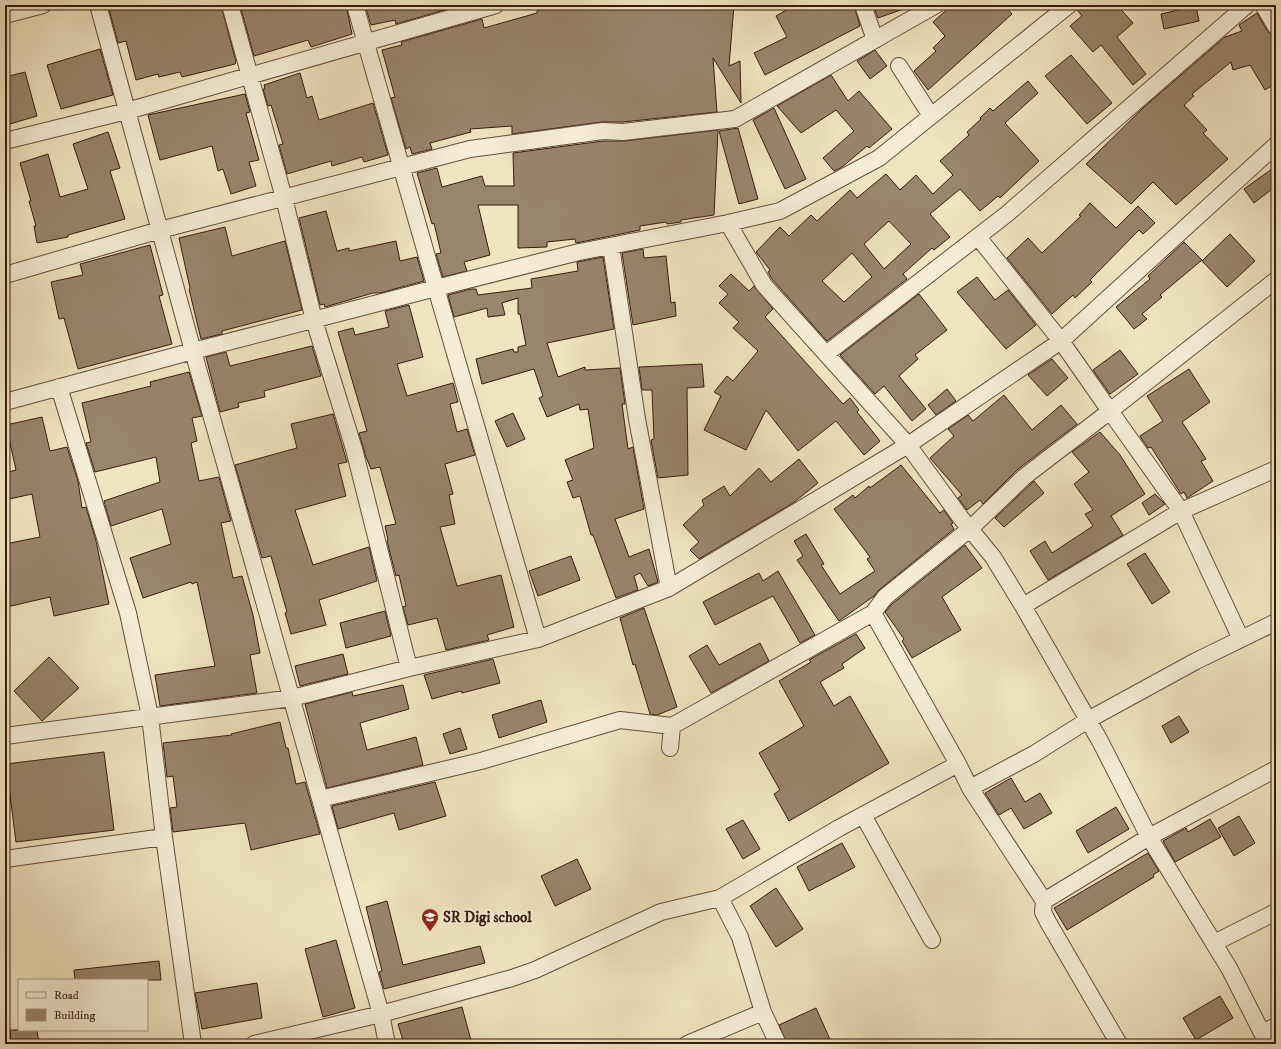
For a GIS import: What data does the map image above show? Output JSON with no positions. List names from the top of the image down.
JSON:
{
  "places": {
    "school or university": ["SR Digi school"]
  },
  "legend": ["Road", "Building"]
}
